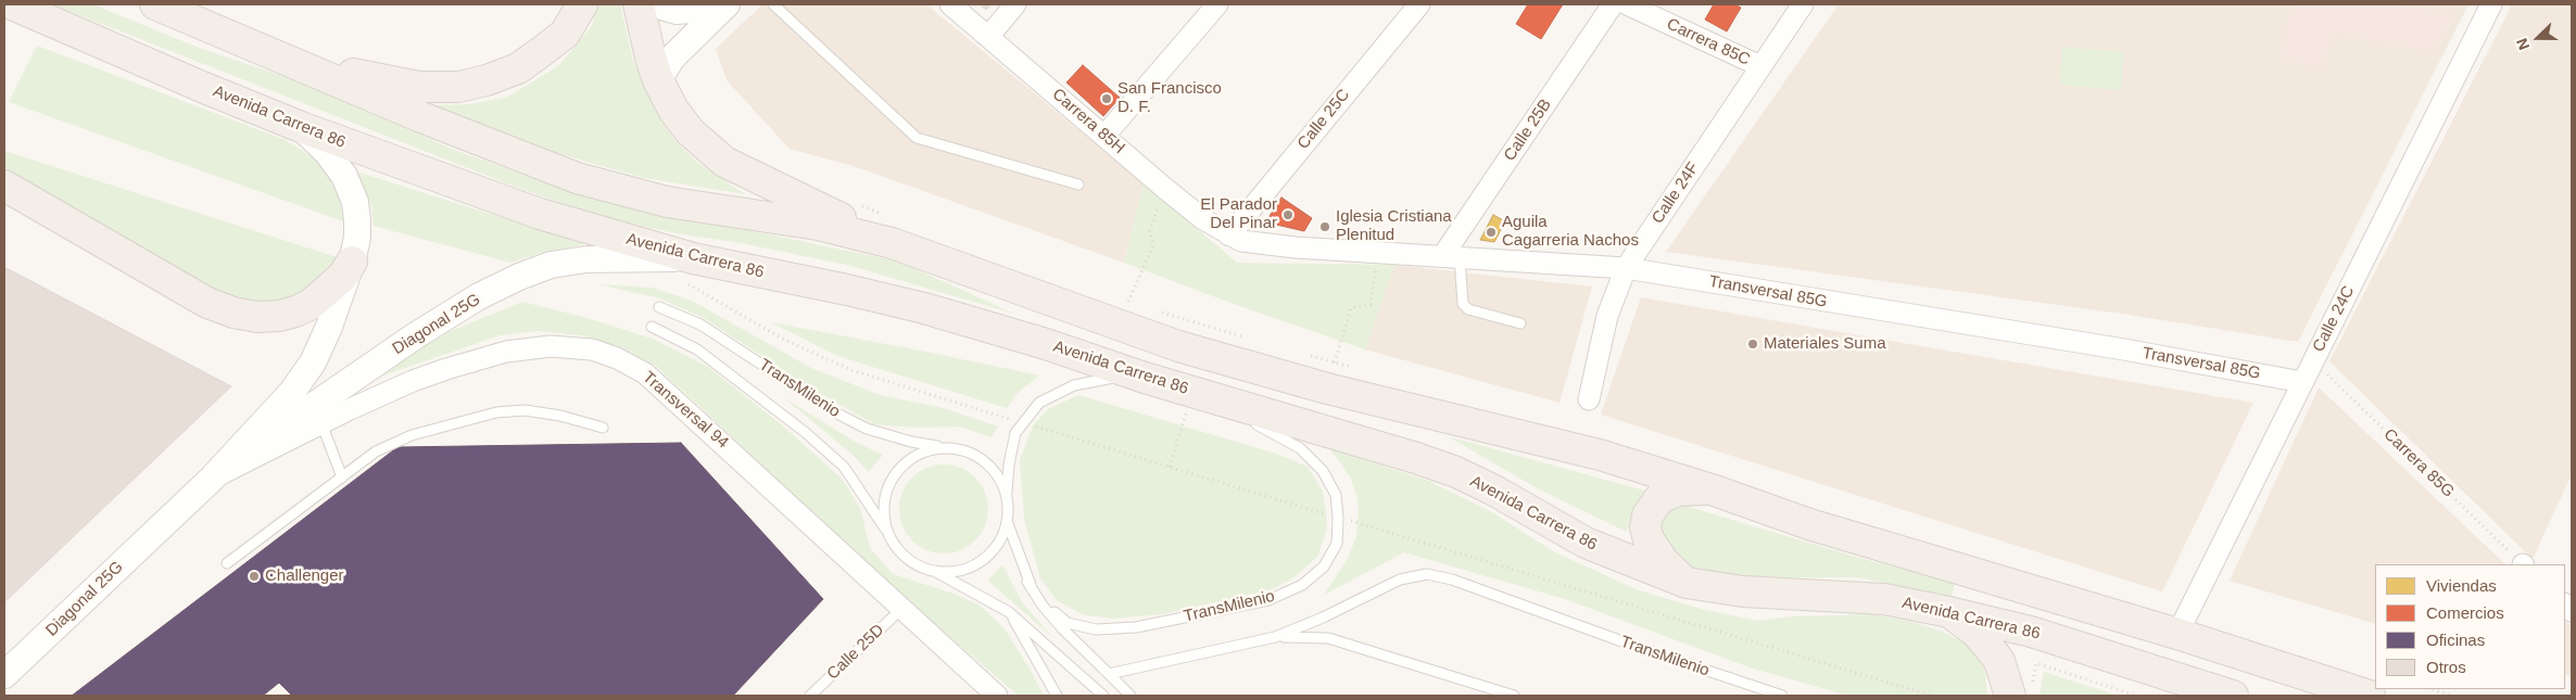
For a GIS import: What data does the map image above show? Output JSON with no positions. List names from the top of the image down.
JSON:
{
  "streets": {
    "main road": ["Avenida Carrera 86"],
    "street": [
      "Carrera 85C",
      "Calle 25C",
      "Carrera 85H",
      "Calle 25B",
      "Calle 24F",
      "Transversal 85G",
      "Calle 24C",
      "Diagonal 25G",
      "Transversal 94"
    ],
    "lane": ["TransMilenio", "Calle 25D"],
    "path": ["Carrera 85G"]
  },
  "crossings": [
    ["Carrera 85C", "Calle 24F"],
    ["Avenida Carrera 86", "Diagonal 25G"],
    ["Avenida Carrera 86", "TransMilenio"],
    ["Calle 25C", "Carrera 85H"],
    ["Calle 25C", "Transversal 85G"],
    ["Carrera 85H", "Transversal 85G"],
    ["Calle 25B", "Transversal 85G"],
    ["Calle 24F", "Transversal 85G"],
    ["Transversal 85G", "Calle 24C"],
    ["Calle 24C", "Carrera 85G"],
    ["Diagonal 25G", "Transversal 94"],
    ["Transversal 94", "Calle 25D"]
  ],
  "places": [
    "San Francisco D. F.",
    "El Parador Del Pinar",
    "Iglesia Cristiana Plenitud",
    "Aguila Cagarreria Nachos",
    "Materiales Suma",
    "Challenger"
  ],
  "legend": [
    "Viviendas",
    "Comercios",
    "Oficinas",
    "Otros"
  ],
  "north": "left"
}
